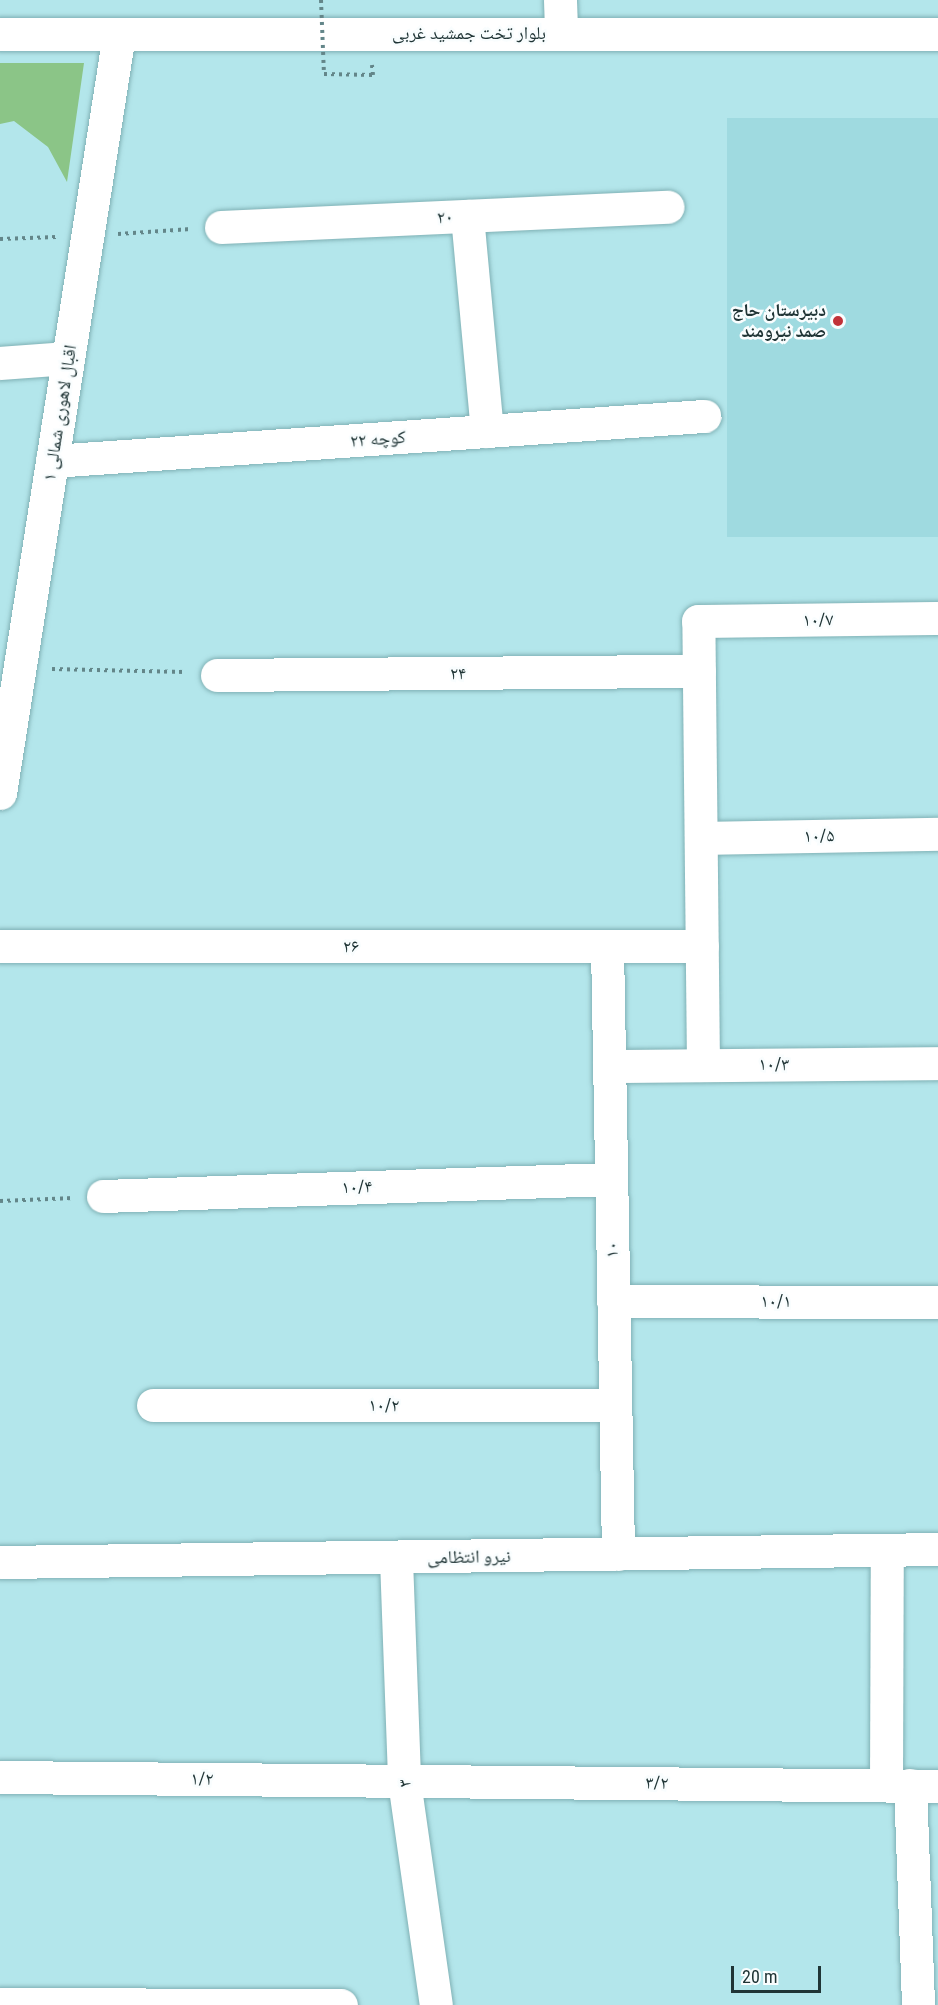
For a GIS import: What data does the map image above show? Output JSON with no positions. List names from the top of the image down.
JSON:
{
  "streets": {
    "street": [
      "بلوار تخت جمشید غربی",
      "۲۰",
      "اقبال لاهوری شمالی ۱",
      "کوچه ۲۲",
      "۱۰/۷",
      "۲۴",
      "۱۰/۵",
      "۲۶",
      "۱۰/۳",
      "۱۰/۴",
      "۱۰",
      "۱۰/۱",
      "۱۰/۲",
      "نیرو انتظامی",
      "۱/۲",
      "۳",
      "۳/۲"
    ]
  },
  "crossings": [
    ["بلوار تخت جمشید غربی", "اقبال لاهوری شمالی ۱"],
    ["اقبال لاهوری شمالی ۱", "کوچه ۲۲"],
    ["۱۰/۷", "۲۴"],
    ["۲۶", "۱۰"],
    ["۱۰/۳", "۱۰"],
    ["۱۰/۴", "۱۰"],
    ["۱۰", "۱۰/۱"],
    ["۱۰", "۱۰/۲"],
    ["۱۰", "نیرو انتظامی"],
    ["نیرو انتظامی", "۳"],
    ["۱/۲", "۳"],
    ["۱/۲", "۳/۲"],
    ["۳", "۳/۲"]
  ],
  "places": ["دبیرستان حاج صمد نیرومند"],
  "scale_bar": "20 m"
}
